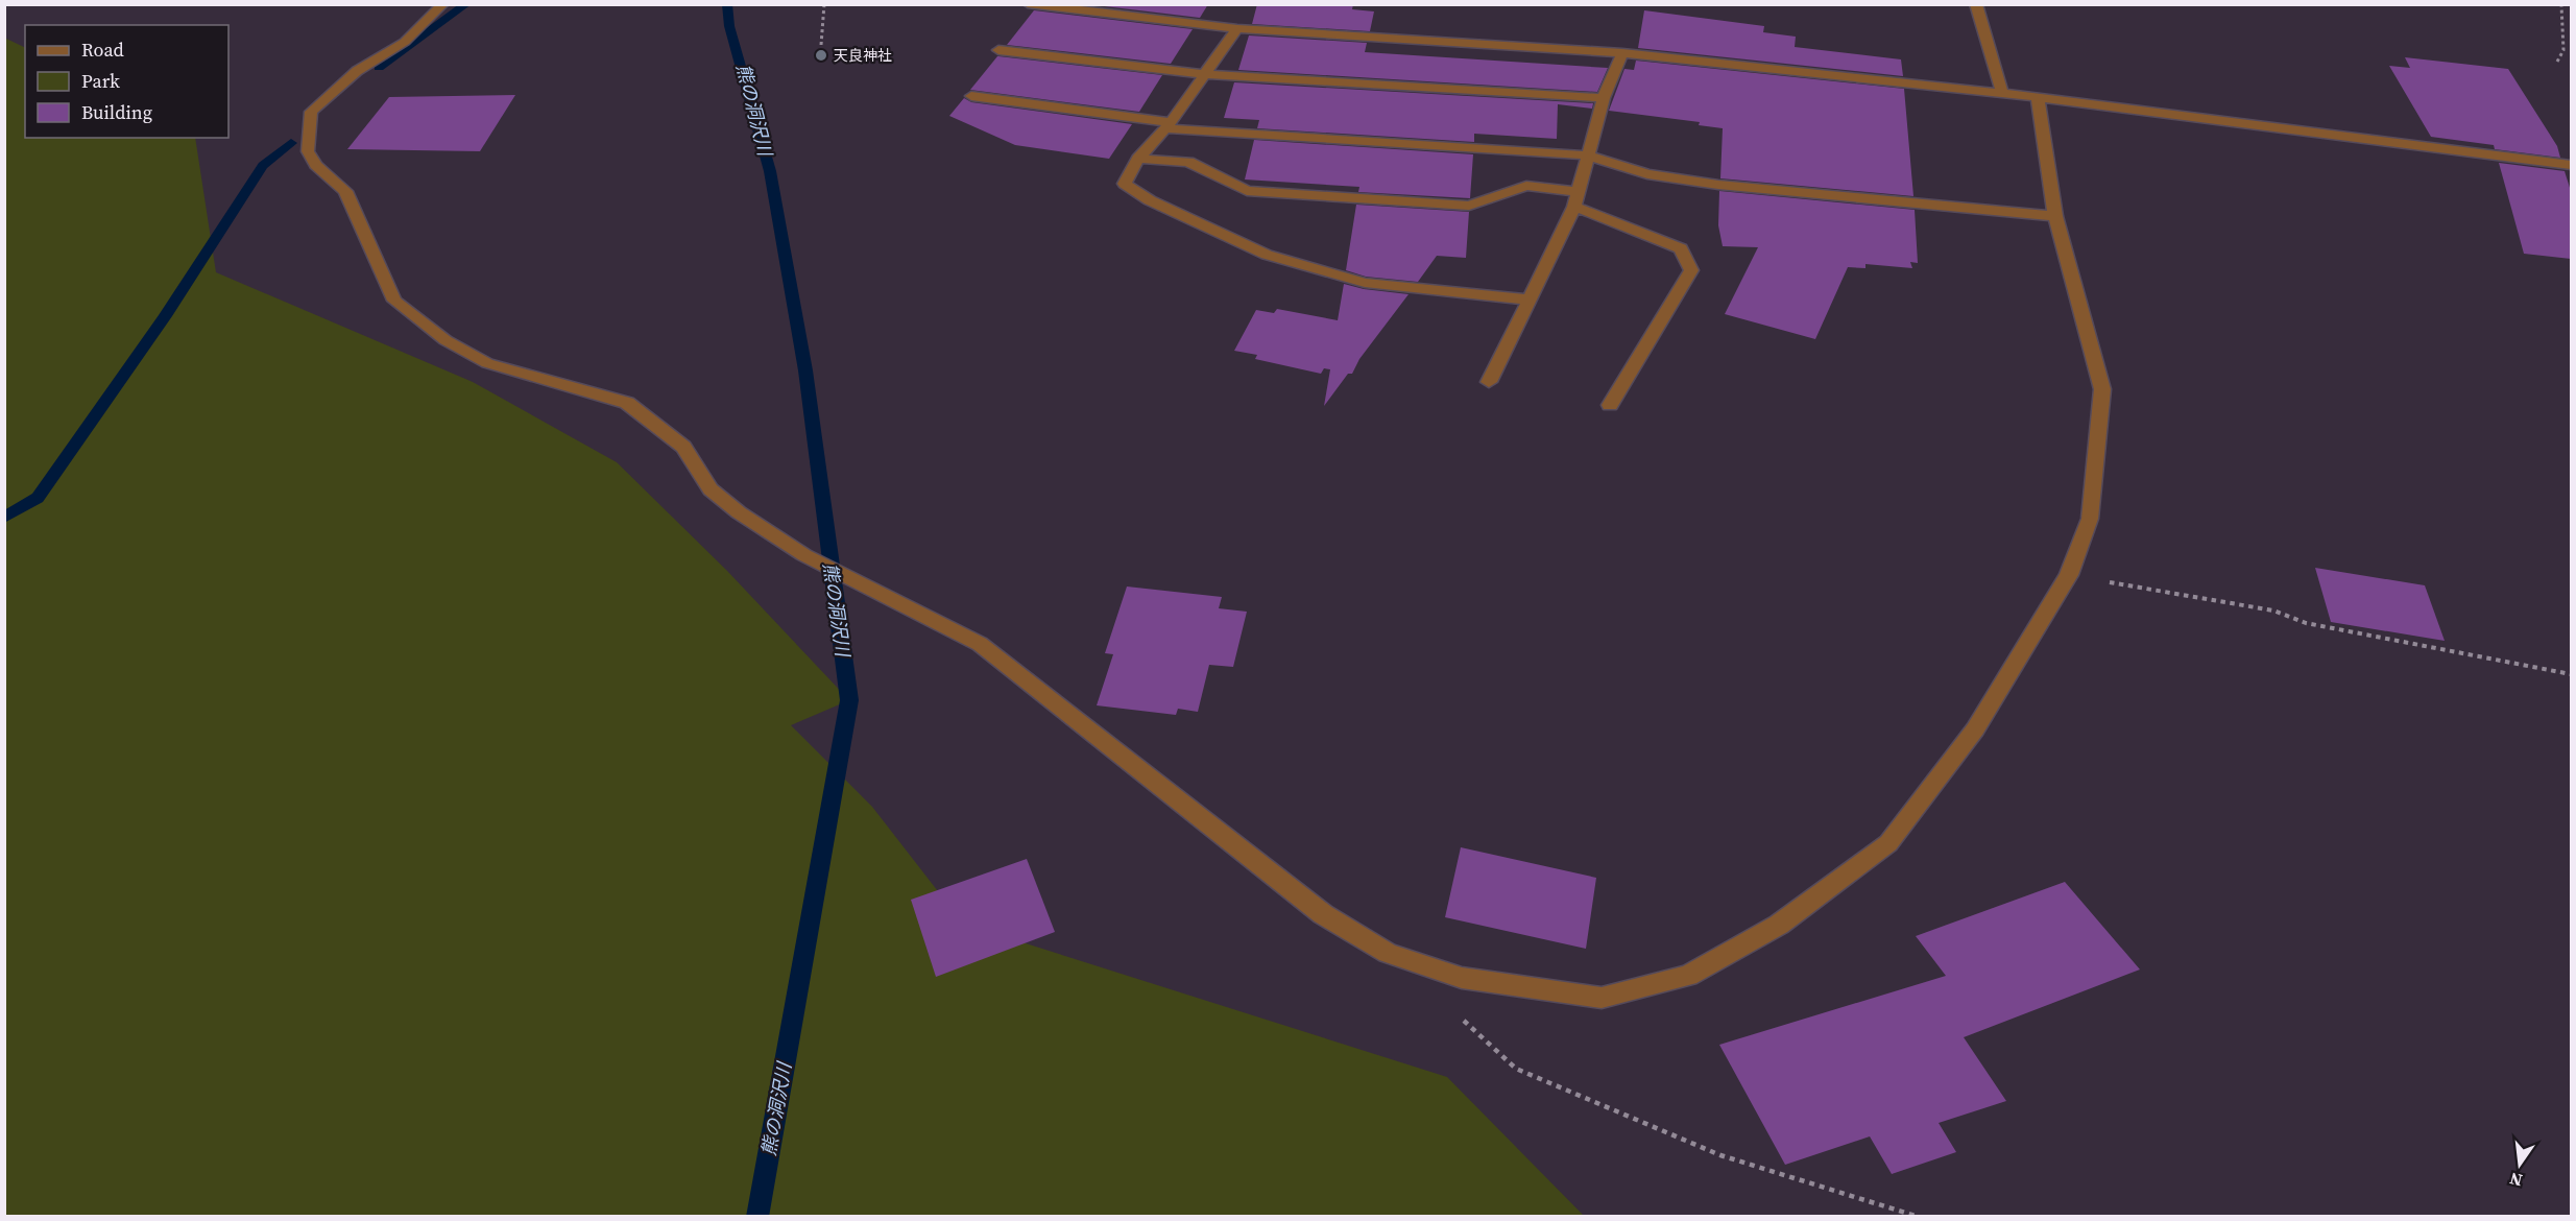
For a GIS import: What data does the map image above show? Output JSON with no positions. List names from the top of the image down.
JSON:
{
  "water": ["熊の洞沢川"],
  "places": ["天良神社"],
  "legend": ["Road", "Park", "Building"],
  "north": "bottom"
}
